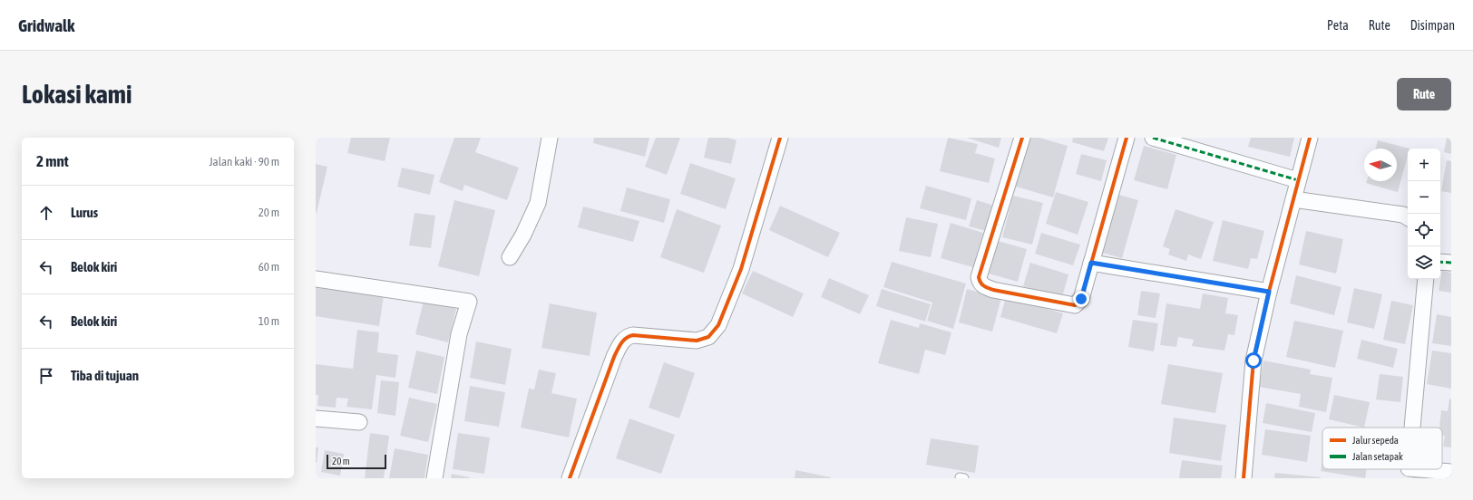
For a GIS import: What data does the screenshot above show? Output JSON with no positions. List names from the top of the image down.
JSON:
{
  "legend": ["Jalur sepeda", "Jalan setapak"],
  "scale_bar": "20 m",
  "north": "left",
  "page": {
    "header": "Gridwalk",
    "nav": ["Peta", "Rute", "Disimpan"],
    "buttons": "Rute",
    "title": "Lokasi kami",
    "heading": ["2 mnt", "Jalan kaki · 90 m"],
    "map_buttons": ["+", "−"],
    "list": [
      ["Lurus", "20 m"],
      ["Belok kiri", "60 m"],
      ["Belok kiri", "10 m"],
      "Tiba di tujuan"
    ],
    "scale": "20 m"
  }
}
